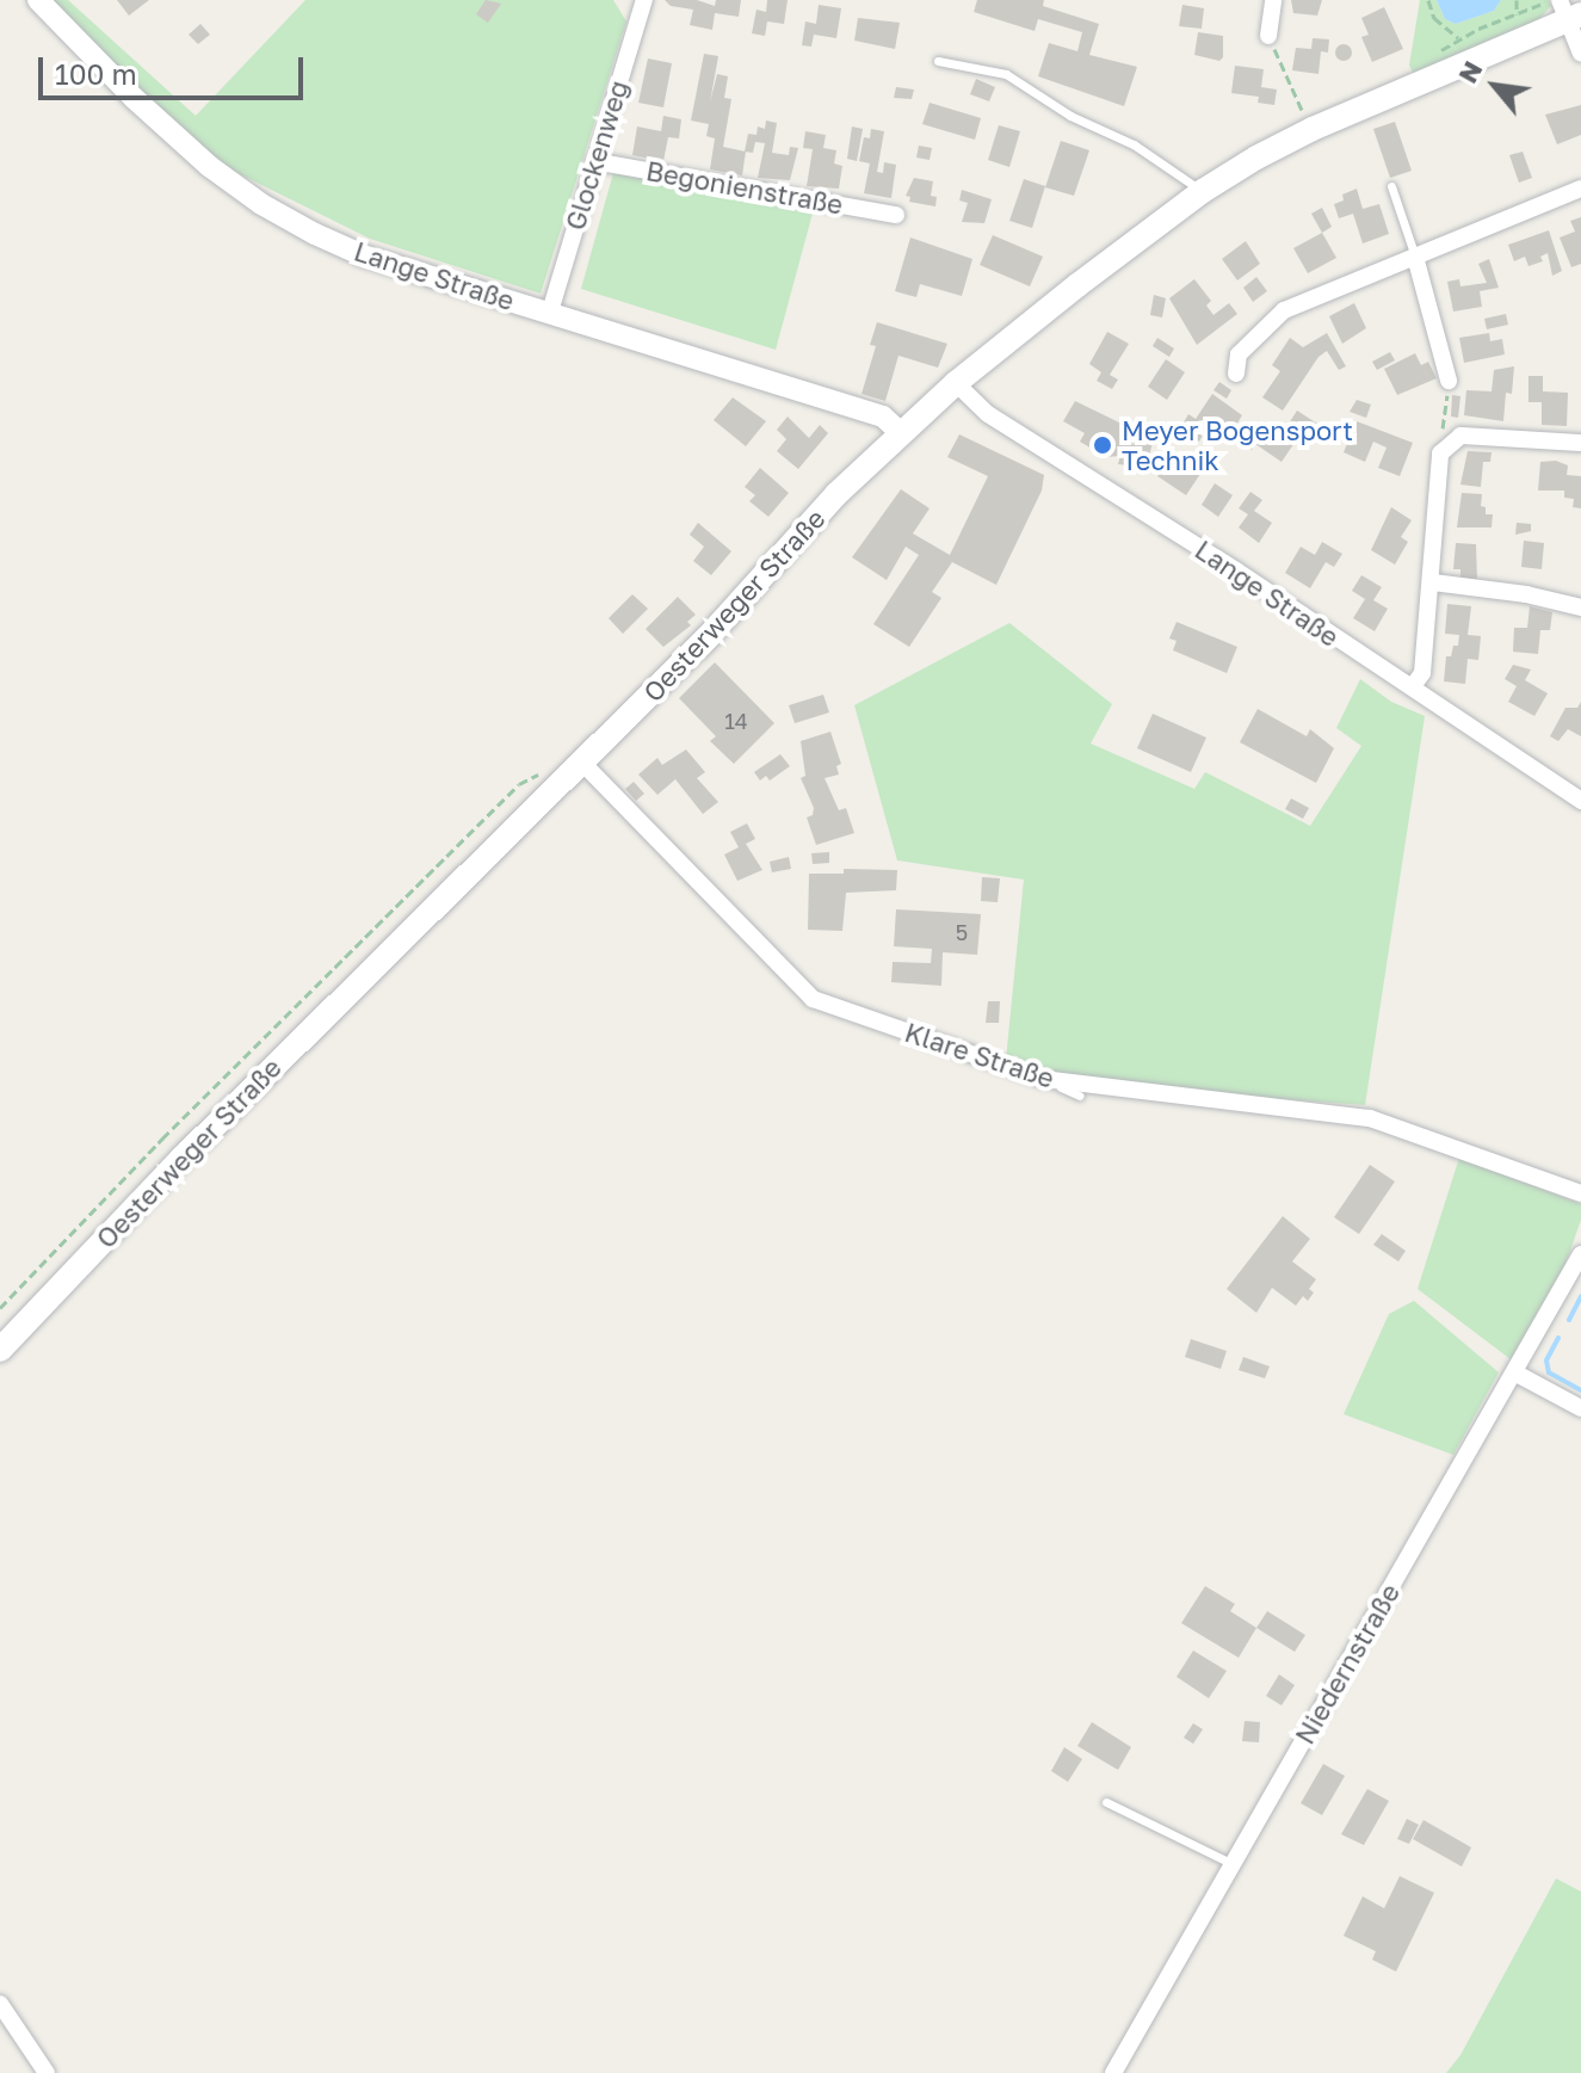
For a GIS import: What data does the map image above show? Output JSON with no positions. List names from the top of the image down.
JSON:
{
  "streets": {
    "main road": ["Oesterweger Straße"],
    "street": [
      "Glockenweg",
      "Begonienstraße",
      "Lange Straße",
      "Klare Straße",
      "Niedernstraße"
    ]
  },
  "crossings": [
    ["Glockenweg", "Begonienstraße"],
    ["Glockenweg", "Lange Straße"],
    ["Lange Straße", "Oesterweger Straße"],
    ["Oesterweger Straße", "Klare Straße"]
  ],
  "places": ["Meyer Bogensport Technik"],
  "house_numbers": ["14", "5"],
  "scale_bar": "100 m",
  "north": "top left"
}
